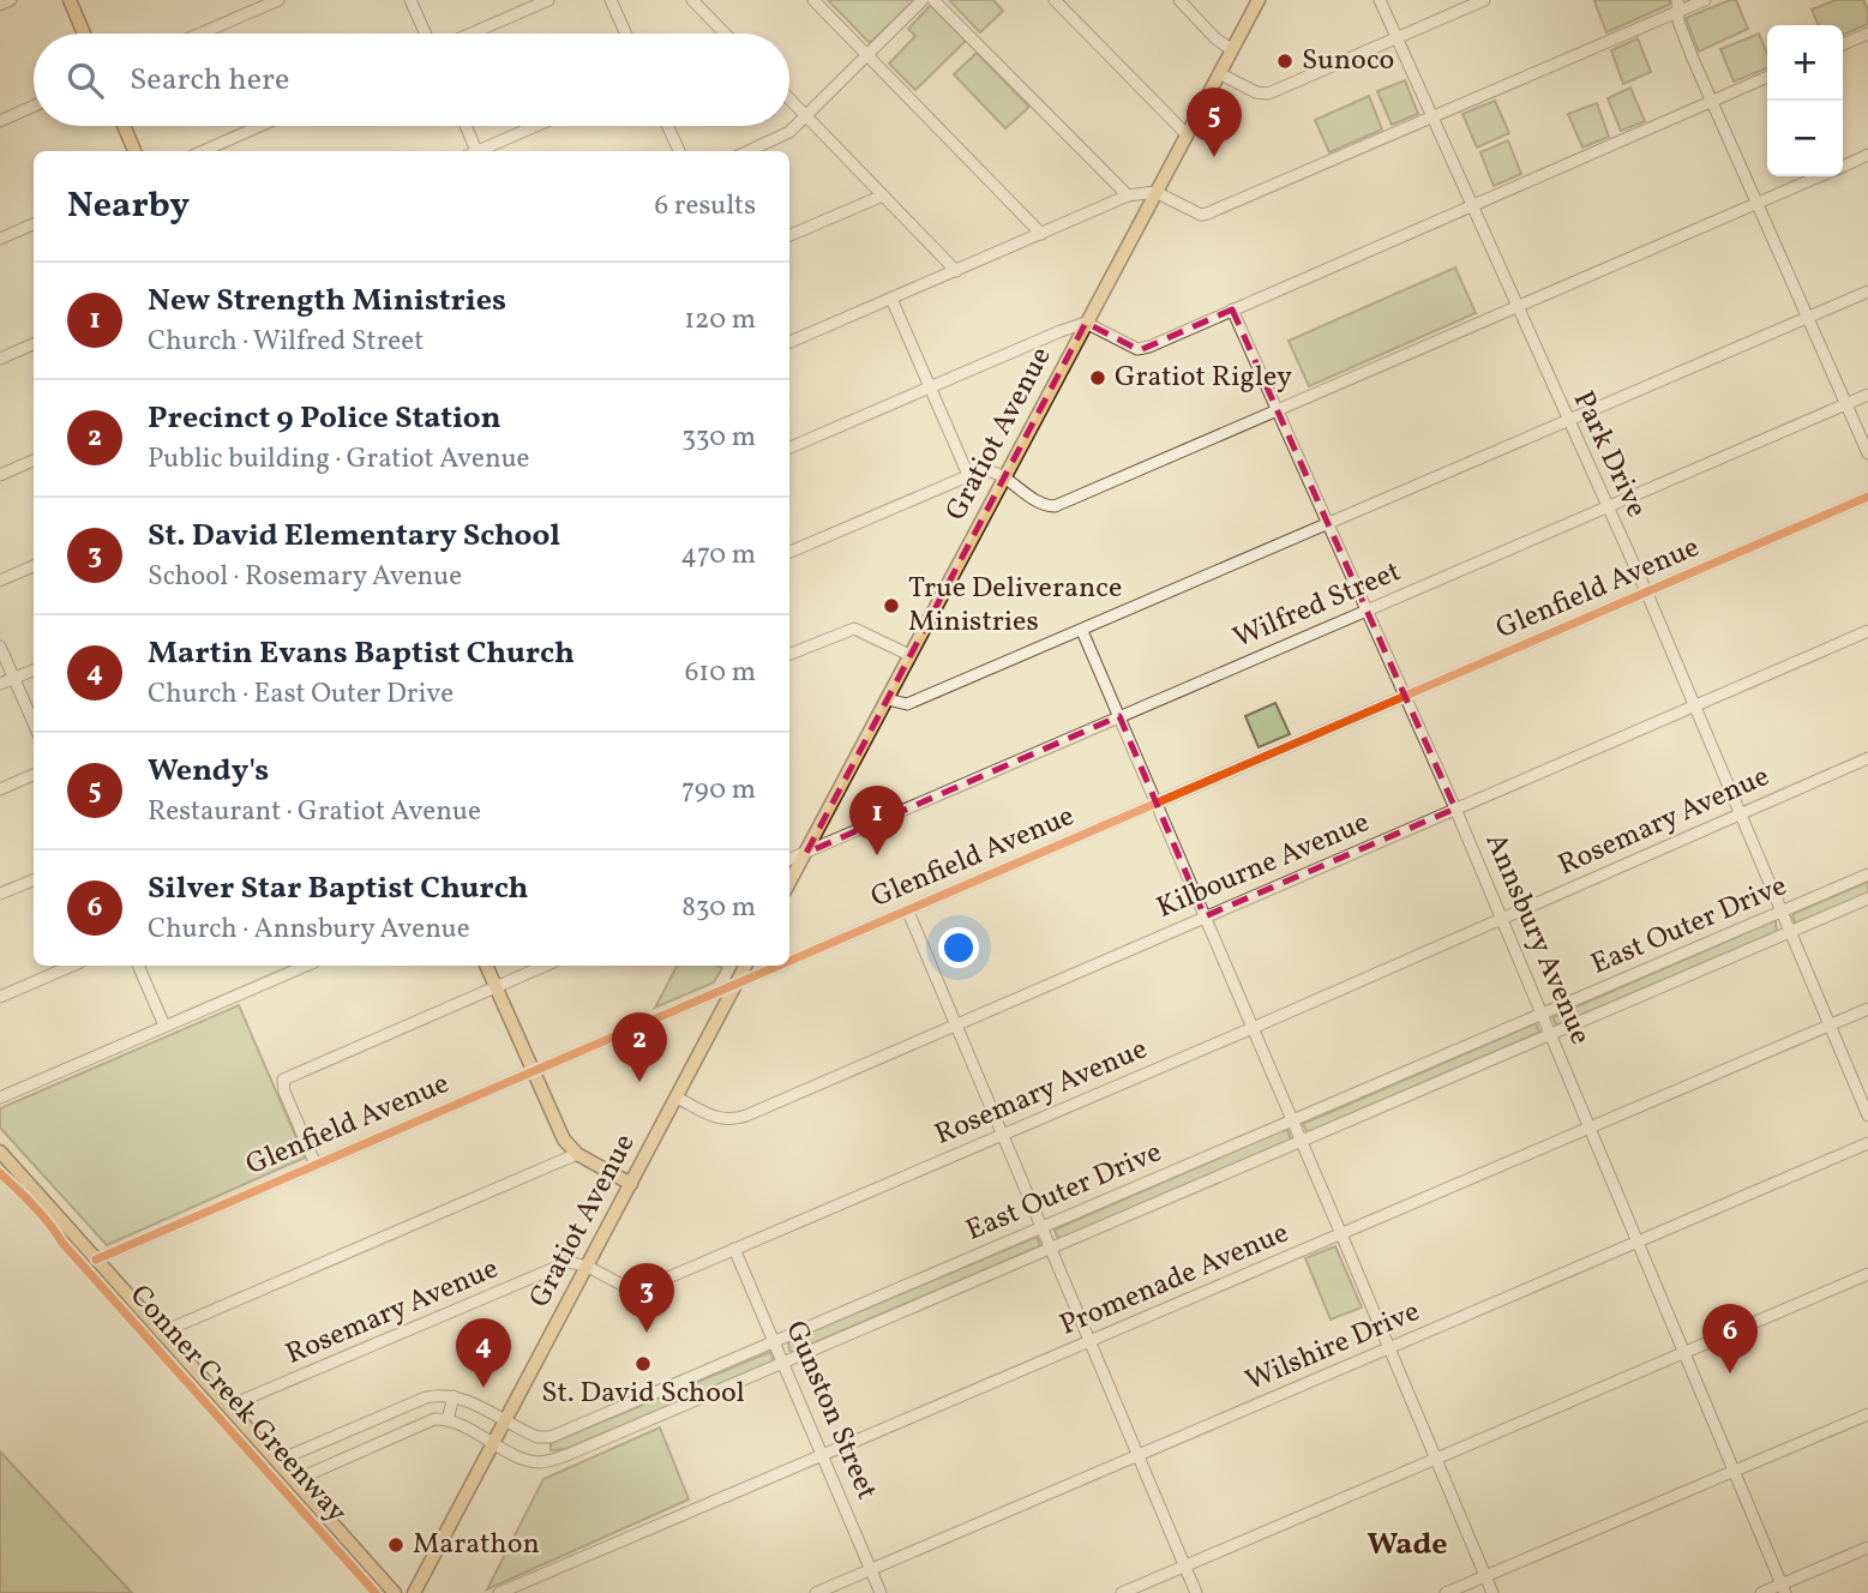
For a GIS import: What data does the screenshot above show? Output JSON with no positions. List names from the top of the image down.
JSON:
{
  "streets": {
    "main road": ["Gratiot Avenue"],
    "street": [
      "Park Drive",
      "Glenfield Avenue",
      "Wilfred Street",
      "Rosemary Avenue",
      "Kilbourne Avenue",
      "East Outer Drive",
      "Annsbury Avenue",
      "Promenade Avenue",
      "Wilshire Drive",
      "Gunston Street"
    ],
    "cycle path": ["Conner Creek Greenway"]
  },
  "crossings": [
    ["Gratiot Avenue", "Glenfield Avenue"],
    ["Gratiot Avenue", "Wilfred Street"],
    ["Gratiot Avenue", "Rosemary Avenue"],
    ["Gratiot Avenue", "Kilbourne Avenue"],
    ["Park Drive", "Glenfield Avenue"],
    ["Park Drive", "Wilfred Street"],
    ["Park Drive", "Rosemary Avenue"],
    ["Park Drive", "Kilbourne Avenue"],
    ["Park Drive", "East Outer Drive"],
    ["Park Drive", "Promenade Avenue"],
    ["Glenfield Avenue", "Annsbury Avenue"],
    ["Wilfred Street", "Annsbury Avenue"],
    ["Rosemary Avenue", "Annsbury Avenue"],
    ["Rosemary Avenue", "Gunston Street"],
    ["Kilbourne Avenue", "Annsbury Avenue"],
    ["East Outer Drive", "Annsbury Avenue"],
    ["East Outer Drive", "Gunston Street"],
    ["Annsbury Avenue", "Promenade Avenue"],
    ["Annsbury Avenue", "Wilshire Drive"],
    ["Promenade Avenue", "Gunston Street"],
    ["Wilshire Drive", "Gunston Street"]
  ],
  "districts": ["Wade"],
  "places": [
    "Sunoco",
    "Gratiot Rigley",
    "True Deliverance Ministries",
    "St. David School",
    "Marathon"
  ],
  "page": {
    "map_buttons": ["+", "−"],
    "search": "Search here",
    "pins": [
      "5",
      "1",
      "2",
      "3",
      "6",
      "4"
    ],
    "heading": ["Nearby", "6 results"],
    "list": [
      {
        "mark": "1",
        "name": "New Strength Ministries",
        "note": "Church · Wilfred Street",
        "value": "120 m"
      },
      {
        "mark": "2",
        "name": "Precinct 9 Police Station",
        "note": "Public building · Gratiot Avenue",
        "value": "330 m"
      },
      {
        "mark": "3",
        "name": "St. David Elementary School",
        "note": "School · Rosemary Avenue",
        "value": "470 m"
      },
      {
        "mark": "4",
        "name": "Martin Evans Baptist Church",
        "note": "Church · East Outer Drive",
        "value": "610 m"
      },
      {
        "mark": "5",
        "name": "Wendy's",
        "note": "Restaurant · Gratiot Avenue",
        "value": "790 m"
      },
      {
        "mark": "6",
        "name": "Silver Star Baptist Church",
        "note": "Church · Annsbury Avenue",
        "value": "830 m"
      }
    ]
  }
}
